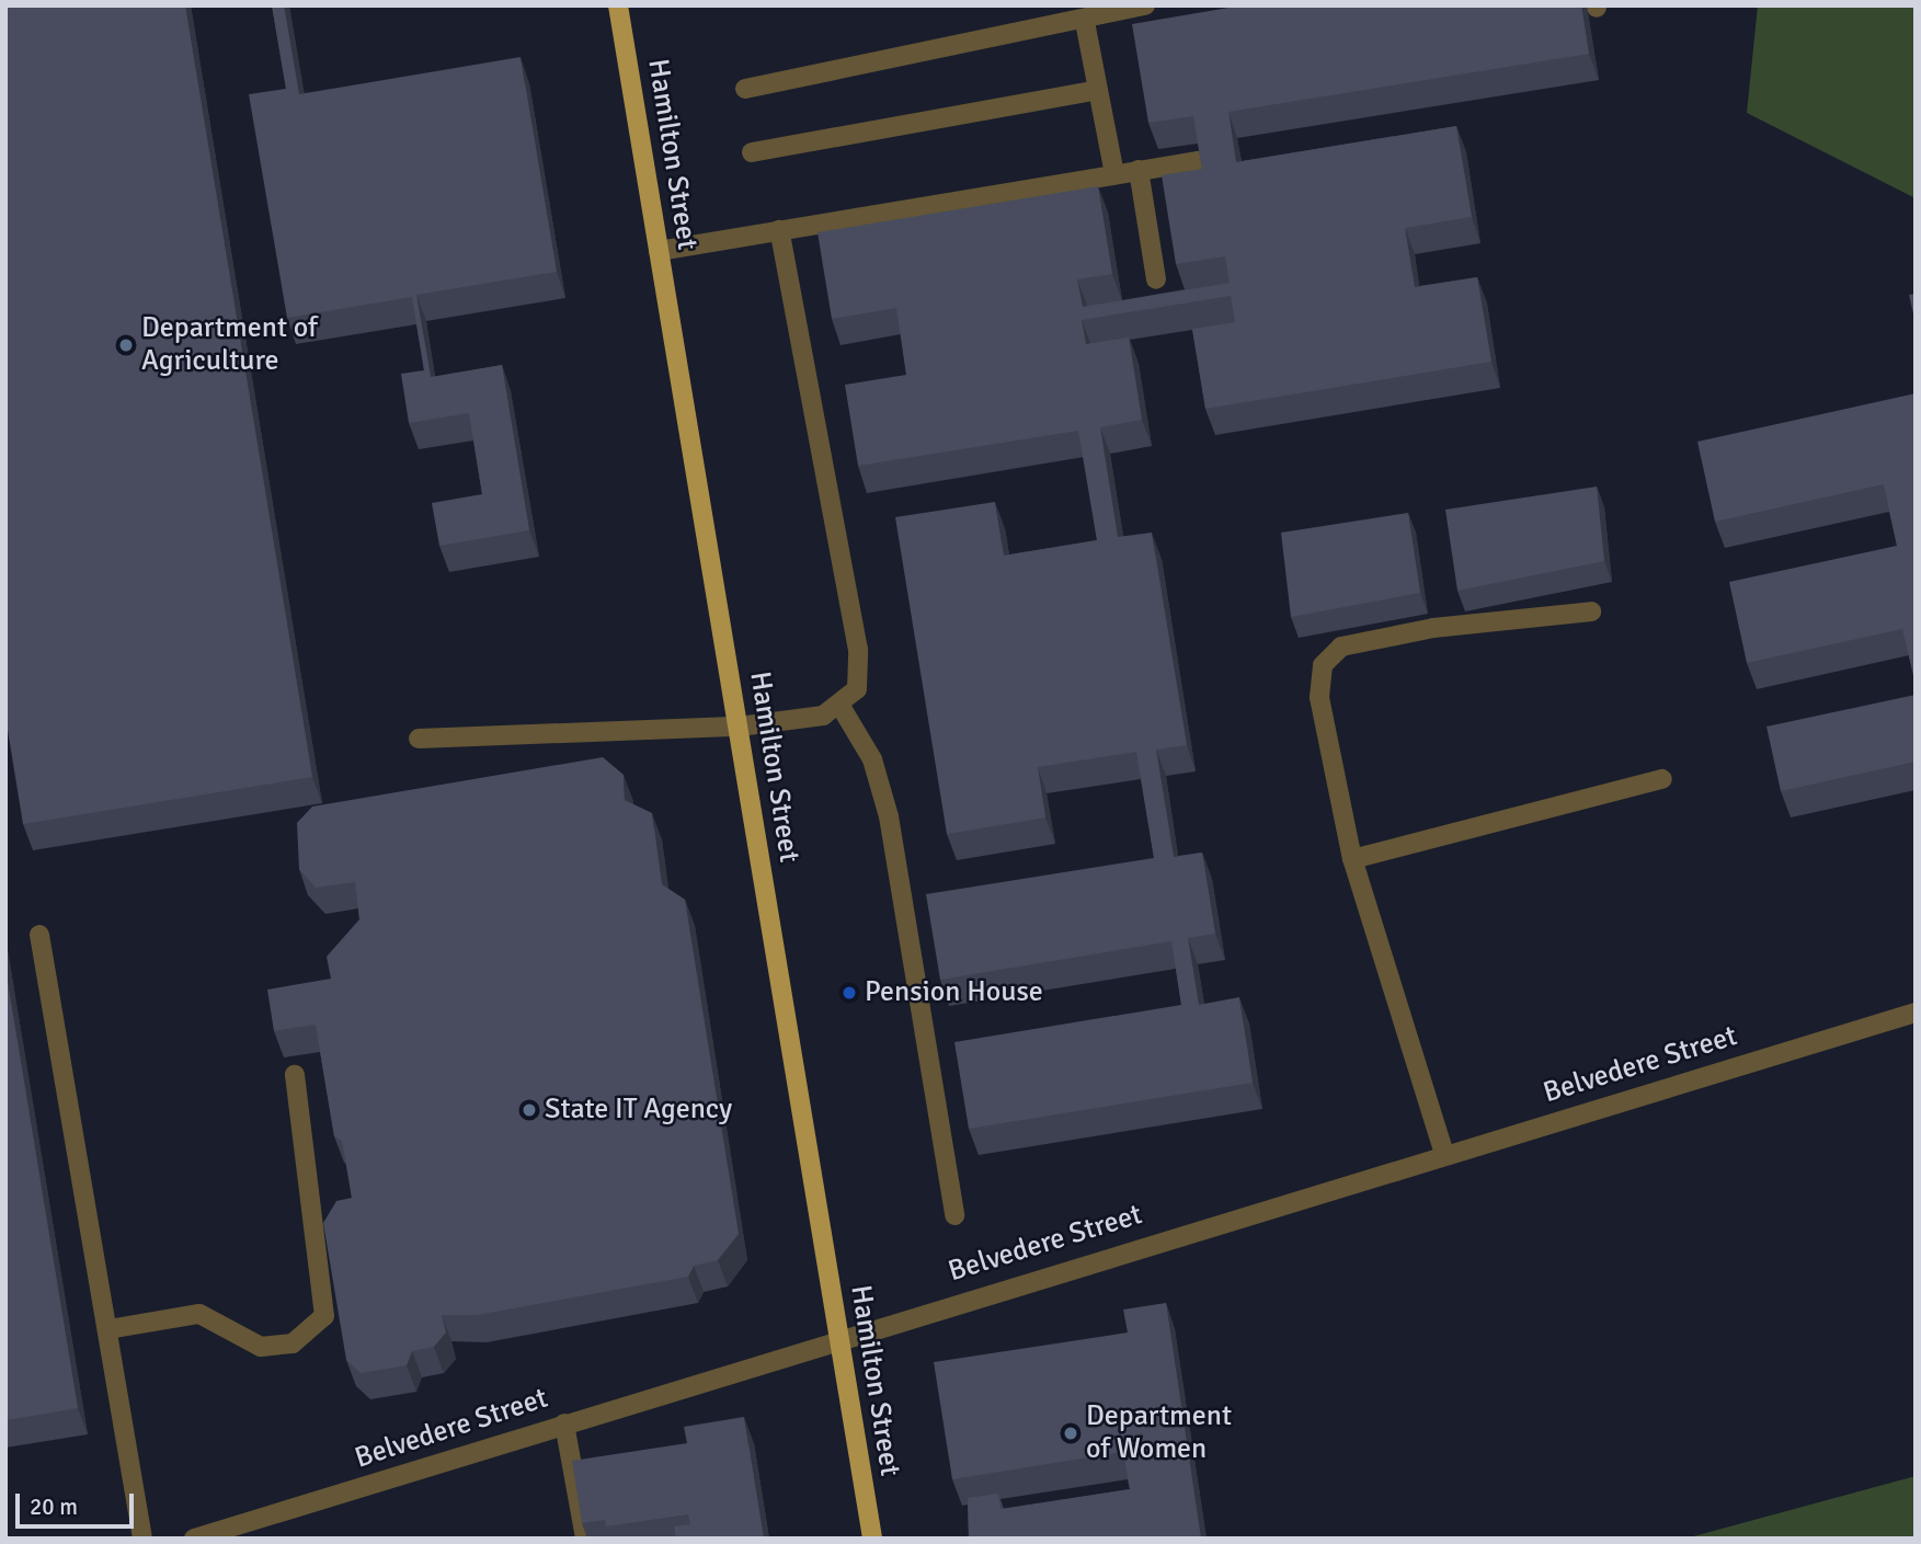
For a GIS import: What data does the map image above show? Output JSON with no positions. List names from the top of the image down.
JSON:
{
  "streets": {
    "main road": ["Hamilton Street"],
    "street": ["Belvedere Street"]
  },
  "crossings": [
    ["Hamilton Street", "Belvedere Street"]
  ],
  "places": [
    "Department of Agriculture",
    "Pension House",
    "State IT Agency",
    "Department of Women"
  ],
  "scale_bar": "20 m"
}
